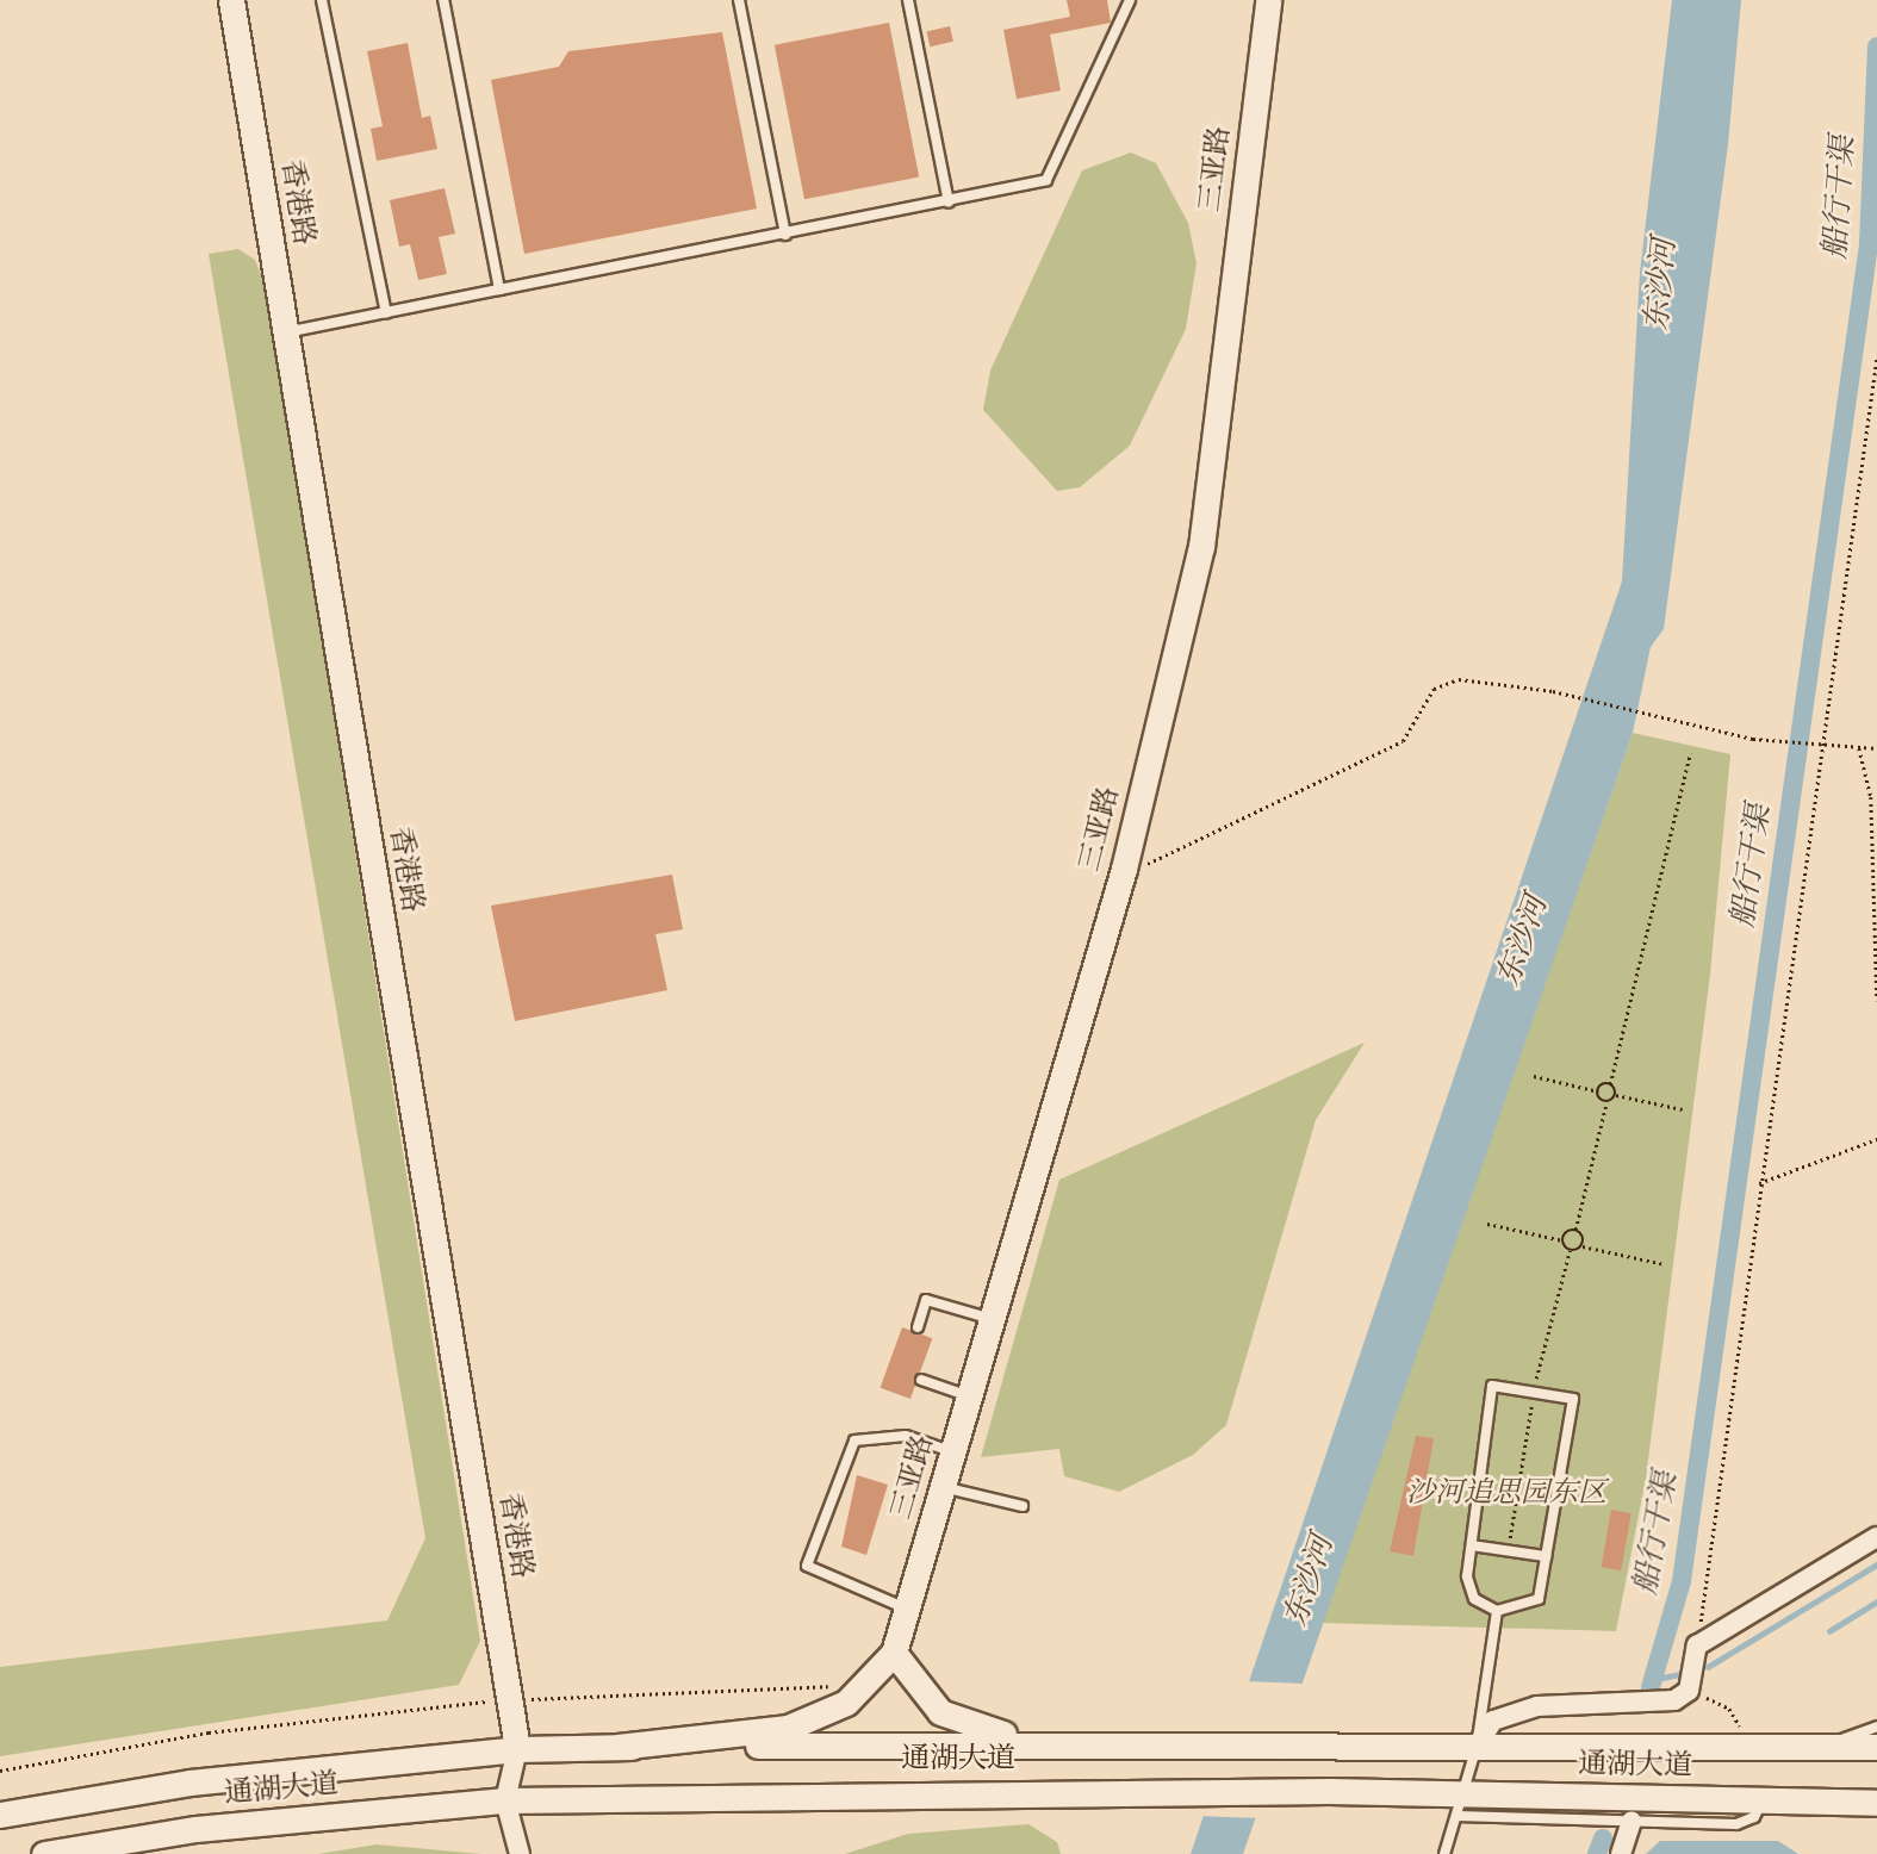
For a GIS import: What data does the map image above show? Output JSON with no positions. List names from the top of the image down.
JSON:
{
  "streets": {
    "street": ["三亚路", "香港路", "通湖大道"]
  },
  "crossings": [
    ["香港路", "通湖大道"]
  ],
  "water": ["船行干渠", "东沙河"],
  "parks": ["沙河追思园东区"]
}
